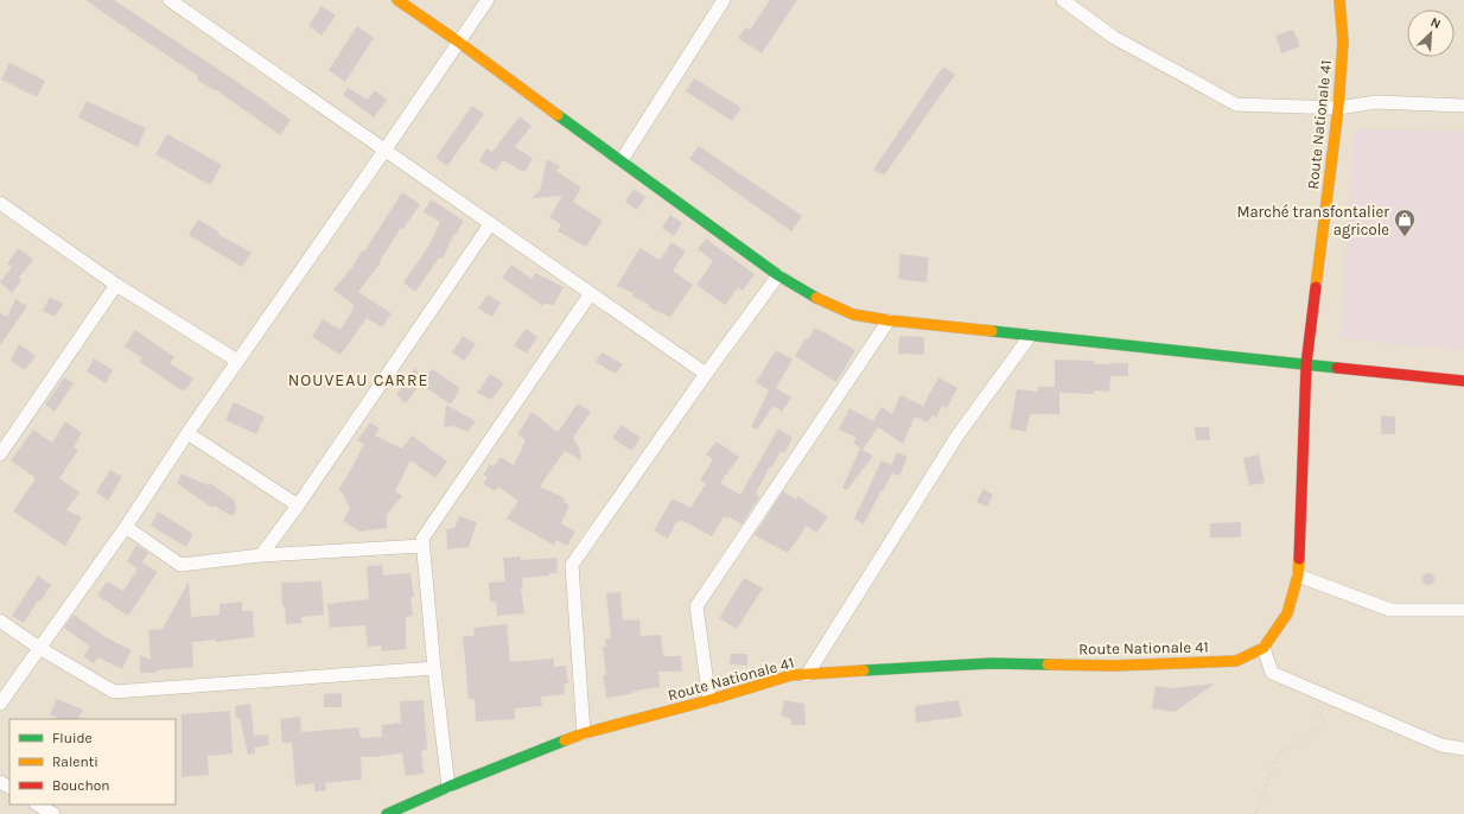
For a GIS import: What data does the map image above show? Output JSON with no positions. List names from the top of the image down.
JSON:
{
  "streets": {
    "street": ["Route Nationale 41"]
  },
  "districts": ["NOUVEAU CARRE"],
  "places": {
    "shop": ["Marché transfontalier agricole"]
  },
  "legend": ["Fluide", "Ralenti", "Bouchon"],
  "north": "top right"
}
